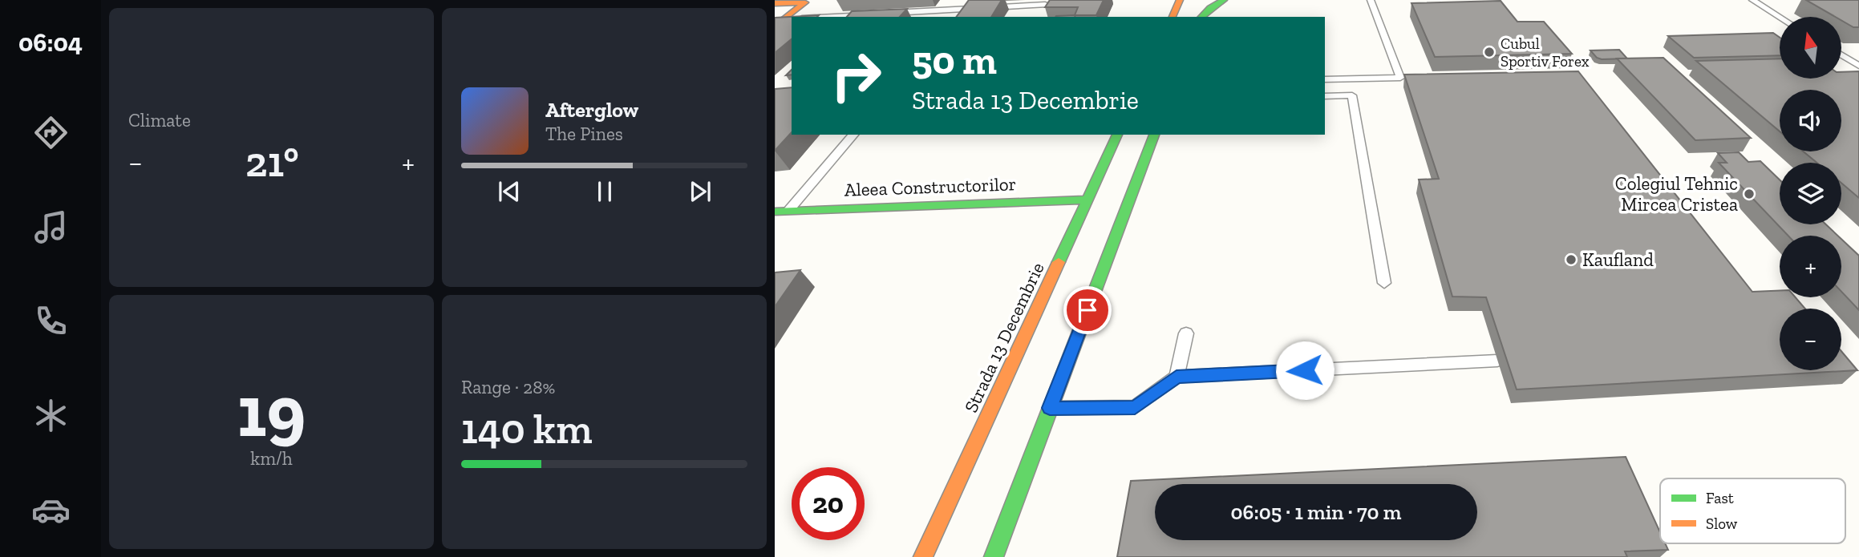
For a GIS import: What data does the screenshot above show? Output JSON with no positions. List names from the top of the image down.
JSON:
{
  "streets": {
    "main road": ["Aleea Constructorilor", "Strada 13 Decembrie"]
  },
  "crossings": [
    ["Aleea Constructorilor", "Strada 13 Decembrie"]
  ],
  "places": ["Cubul Sportiv Forex", "Colegiul Tehnic Mircea Cristea", "Kaufland"],
  "legend": ["Fast", "Slow"],
  "north": "top",
  "page": {
    "tabs": "06:04",
    "tile": [
      "Climate",
      ["19", "km/h"],
      ["Range · 28%", "140 km"]
    ],
    "map_buttons": ["+", "−"],
    "turn": ["50 m", "Strada 13 Decembrie"],
    "song": ["Afterglow", "The Pines"],
    "heat": ["−", "21°", "+"],
    "limit": "20",
    "trip": "06:05 · 1 min · 70 m"
  }
}
